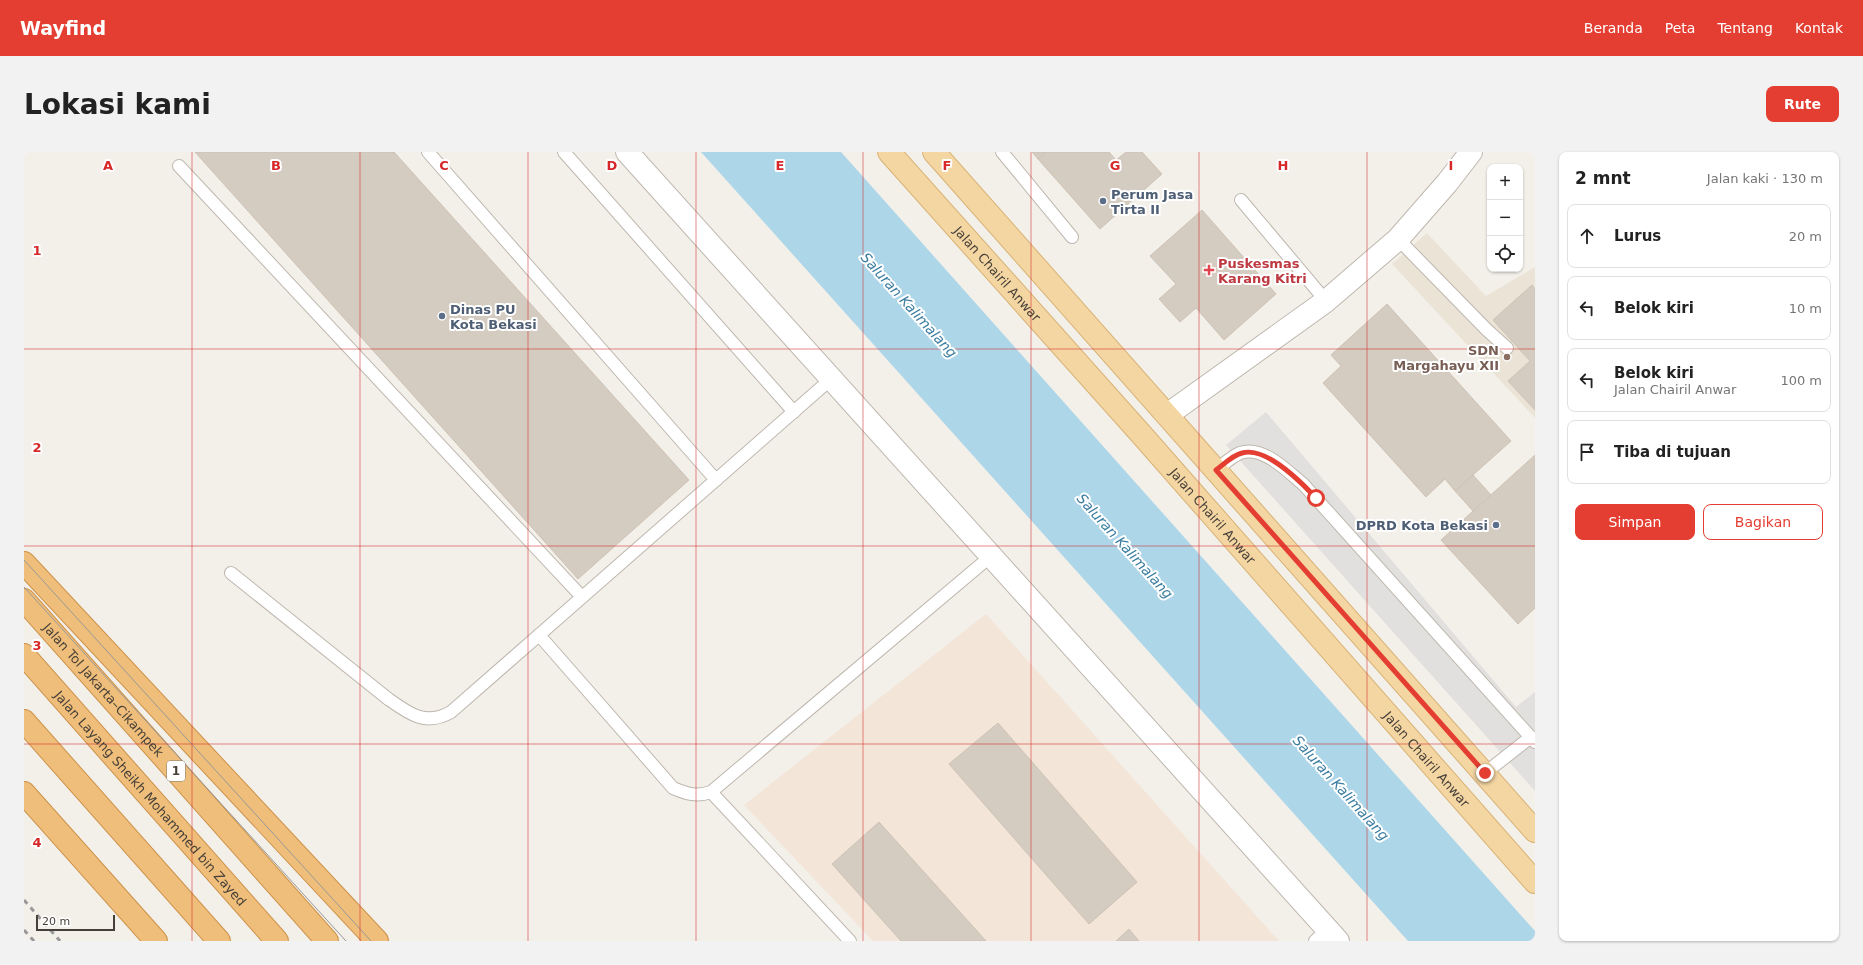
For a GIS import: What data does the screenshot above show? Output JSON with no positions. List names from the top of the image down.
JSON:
{
  "streets": {
    "highway": ["Jalan Tol Jakarta–Cikampek", "1", "Jalan Layang Sheikh Mohammed bin Zayed"],
    "main road": ["Jalan Chairil Anwar"]
  },
  "water": ["Saluran Kalimalang"],
  "places": {
    "other": [
      "Perum Jasa Tirta II",
      "Dinas PU Kota Bekasi",
      "SDN Margahayu XII",
      "DPRD Kota Bekasi"
    ],
    "health": ["Puskesmas Karang Kitri"]
  },
  "scale_bar": "20 m",
  "page": {
    "header": "Wayfind",
    "nav": [
      "Beranda",
      "Peta",
      "Tentang",
      "Kontak"
    ],
    "buttons": [
      "Rute",
      ["Simpan", "Bagikan"]
    ],
    "title": "Lokasi kami",
    "heading": ["2 mnt", "Jalan kaki · 130 m"],
    "map_buttons": ["+", "−"],
    "list": [
      ["Lurus", "20 m"],
      ["Belok kiri", "10 m"],
      ["Belok kiri", "Jalan Chairil Anwar", "100 m"],
      "Tiba di tujuan"
    ],
    "scale": "20 m"
  },
  "grid": {
    "columns": [
      "A",
      "B",
      "C",
      "D",
      "E",
      "F",
      "G",
      "H",
      "I"
    ],
    "rows": [
      "1",
      "2",
      "3",
      "4"
    ]
  }
}
